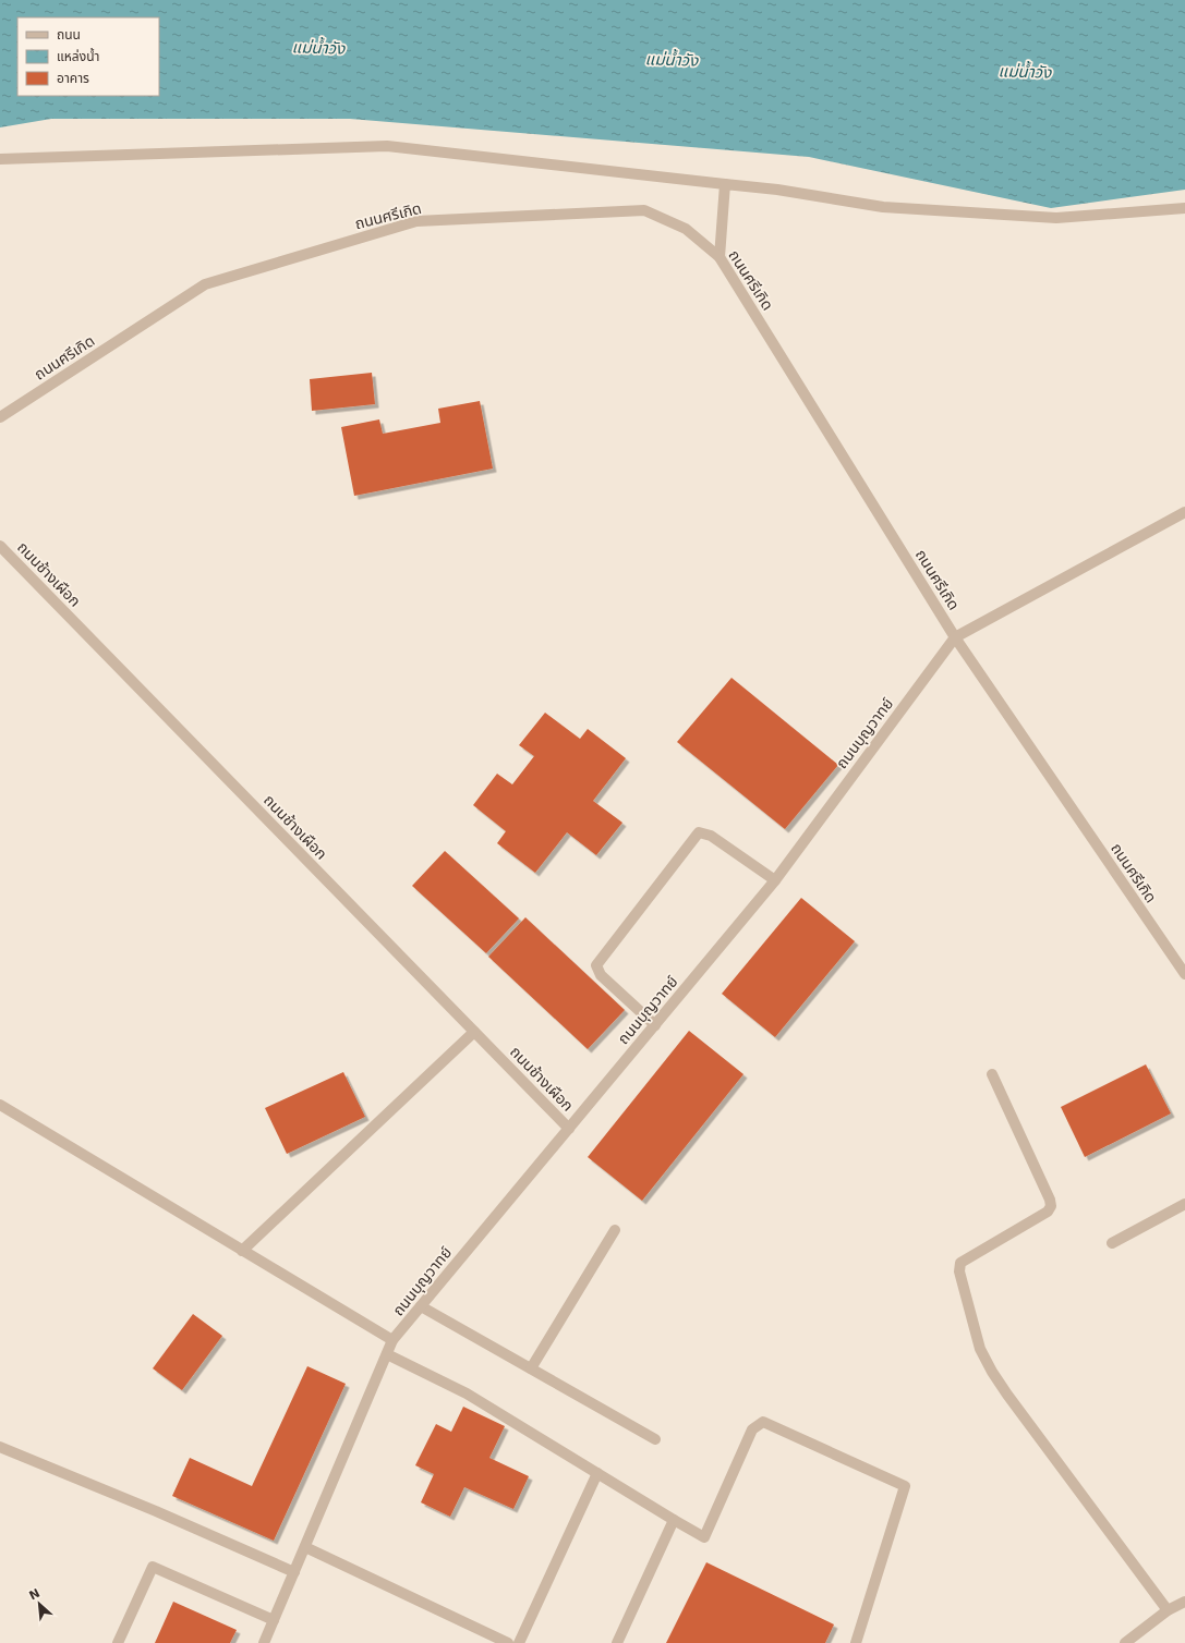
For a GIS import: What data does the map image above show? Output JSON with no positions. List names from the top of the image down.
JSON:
{
  "streets": {
    "street": ["ถนนศรีเกิด", "ถนนช้างเผือก", "ถนนบุญวาทย์"]
  },
  "crossings": [
    ["ถนนศรีเกิด", "ถนนบุญวาทย์"],
    ["ถนนช้างเผือก", "ถนนบุญวาทย์"]
  ],
  "water": ["แม่น้ำวัง"],
  "legend": ["ถนน", "แหล่งน้ำ", "อาคาร"],
  "north": "top left"
}
